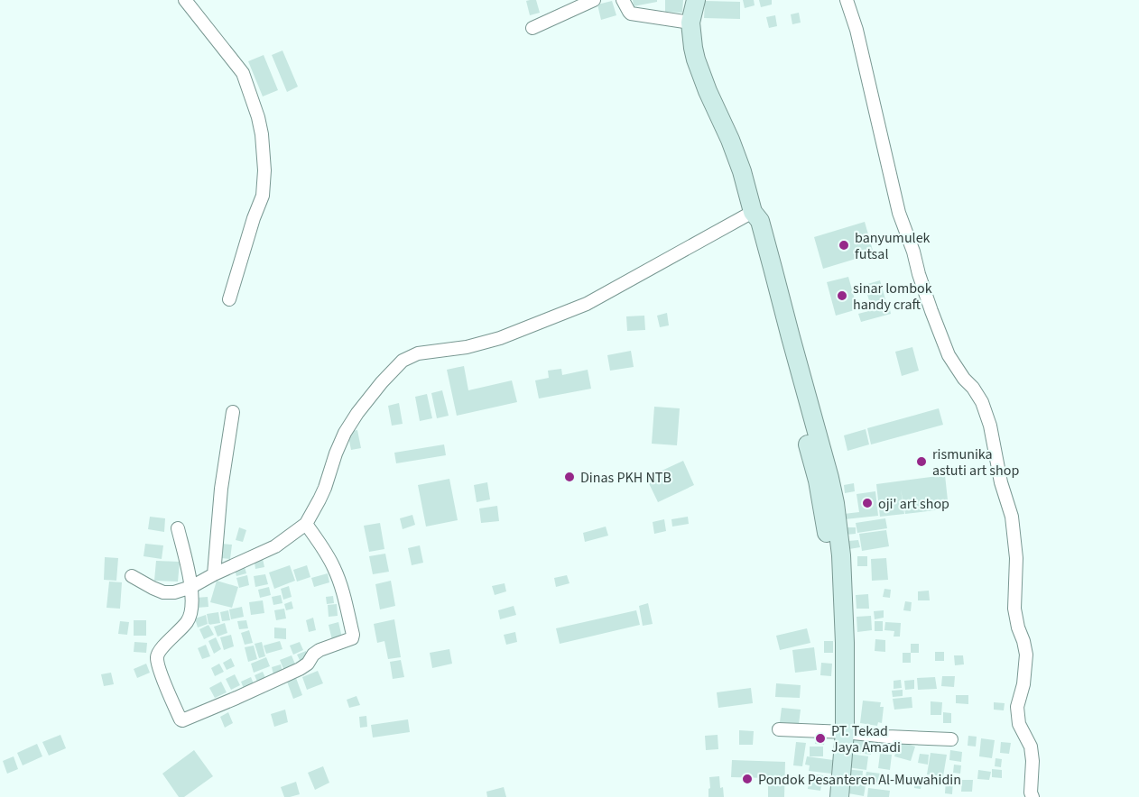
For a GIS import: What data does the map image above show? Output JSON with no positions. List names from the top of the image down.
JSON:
{
  "places": [
    "banyumulek futsal",
    "sinar lombok handy craft",
    "rismunika astuti art shop",
    "Dinas PKH NTB",
    "oji' art shop",
    "PT. Tekad Jaya Amadi",
    "Pondok Pesanteren Al-Muwahidin"
  ]
}
